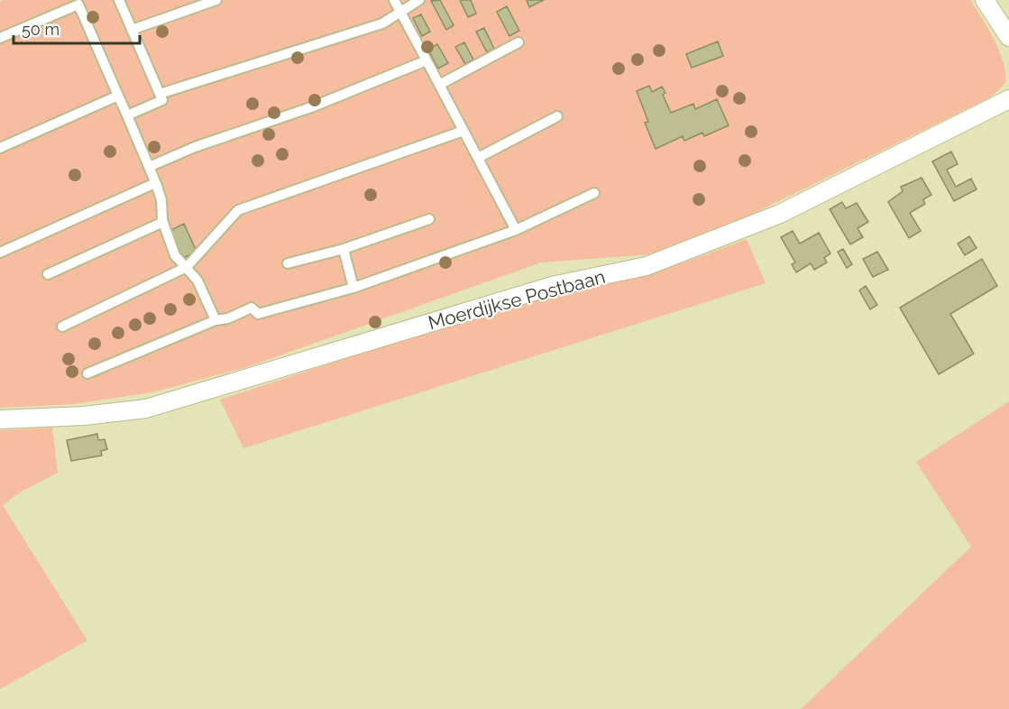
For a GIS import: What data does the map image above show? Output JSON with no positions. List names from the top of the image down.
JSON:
{
  "streets": {
    "street": ["Moerdijkse Postbaan"]
  },
  "scale_bar": "50 m"
}
